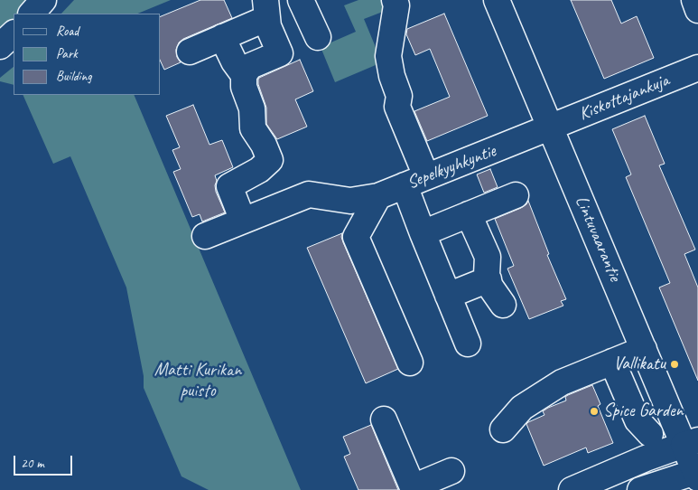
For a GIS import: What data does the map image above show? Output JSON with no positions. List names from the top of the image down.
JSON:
{
  "streets": {
    "street": ["Kiskottajankuja", "Sepelkyyhkyntie", "Lintuvaarantie"]
  },
  "crossings": [
    ["Kiskottajankuja", "Sepelkyyhkyntie"],
    ["Kiskottajankuja", "Lintuvaarantie"],
    ["Sepelkyyhkyntie", "Lintuvaarantie"]
  ],
  "parks": ["Matti Kurikan puisto"],
  "places": ["Vallikatu", "Spice Garden"],
  "legend": ["Road", "Park", "Building"],
  "scale_bar": "20 m"
}
